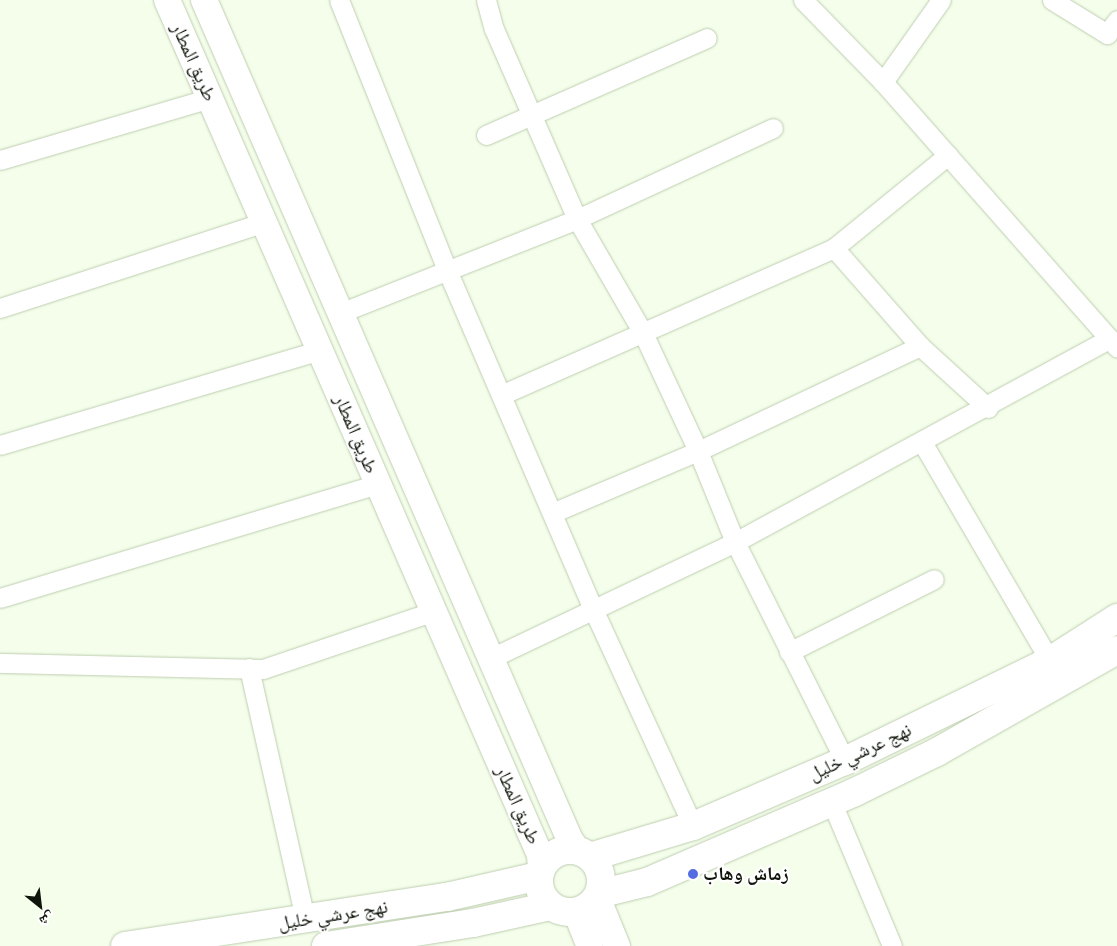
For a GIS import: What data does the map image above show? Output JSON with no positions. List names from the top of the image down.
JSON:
{
  "streets": {
    "highway": ["نهج عرشي خليل"],
    "main road": ["طريق المطار"]
  },
  "crossings": [
    ["طريق المطار", "نهج عرشي خليل"]
  ],
  "places": ["زماش وهاب"],
  "north": "bottom right"
}
